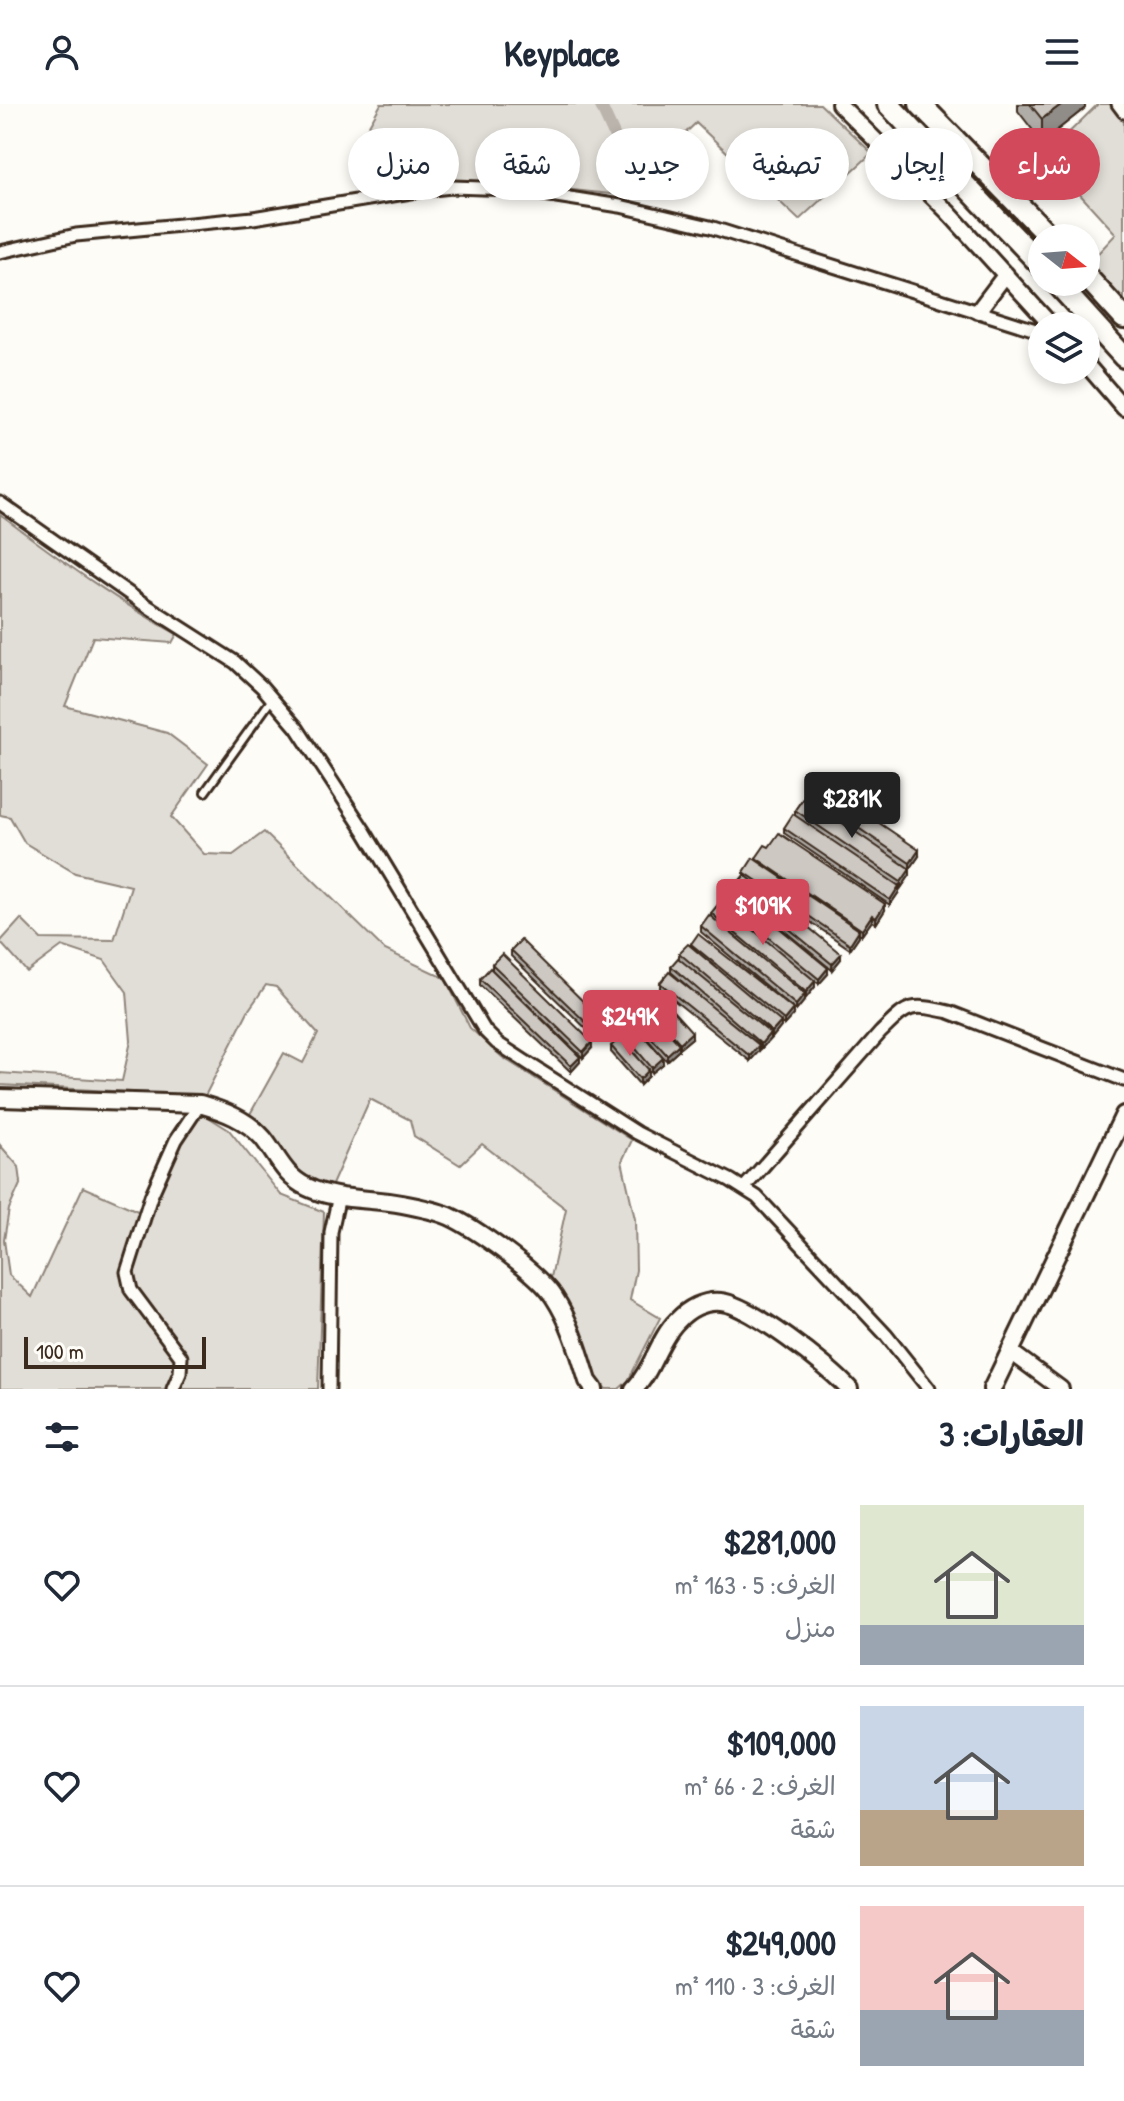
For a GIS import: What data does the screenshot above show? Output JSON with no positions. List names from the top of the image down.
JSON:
{
  "scale_bar": "100 m",
  "north": "right",
  "page": {
    "header": "Keyplace",
    "chip": [
      "شراء",
      "إيجار",
      "تصفية",
      "جديد",
      "شقة",
      "منزل"
    ],
    "price": ["$281K", "$109K", "$249K"],
    "scale": "100 m",
    "heading": "العقارات: 3",
    "list": [
      {
        "name": "$281,000",
        "note": "الغرف: 5 · 163 m² · منزل"
      },
      {
        "name": "$109,000",
        "note": "الغرف: 2 · 66 m² · شقة"
      },
      {
        "name": "$249,000",
        "note": "الغرف: 3 · 110 m² · شقة"
      }
    ]
  }
}
